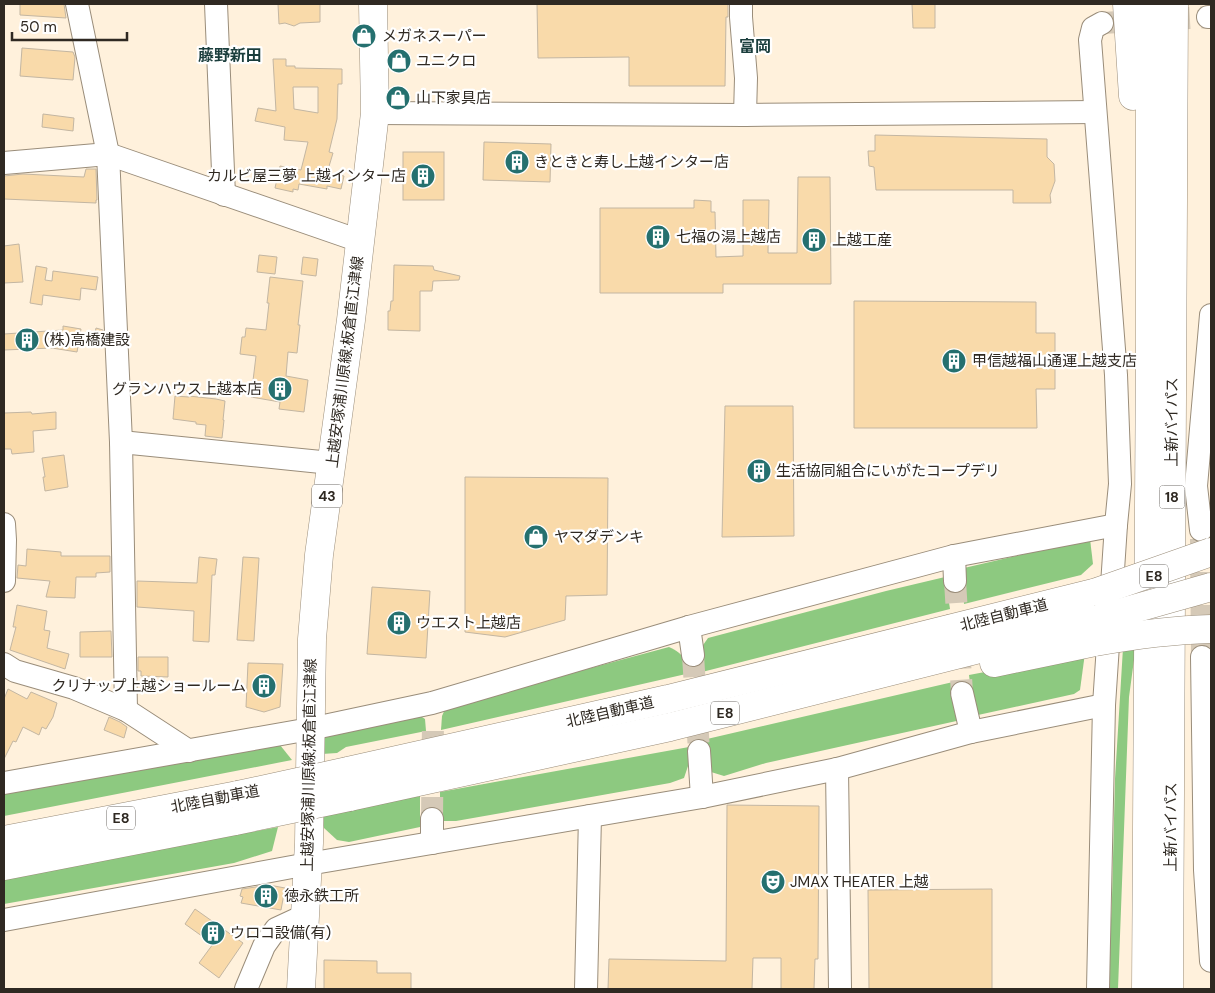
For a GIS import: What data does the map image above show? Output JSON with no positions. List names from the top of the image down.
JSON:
{
  "streets": {
    "main road": [
      "上越安塚浦川原線;板倉直江津線",
      "上新バイパス",
      "43",
      "18",
      "E8",
      "北陸自動車道"
    ]
  },
  "crossings": [
    ["E8", "北陸自動車道"]
  ],
  "districts": ["富岡", "藤野新田"],
  "places": {
    "shop": [
      "メガネスーパー",
      "ユニクロ",
      "山下家具店",
      "ヤマダデンキ"
    ],
    "building": [
      "きときと寿し上越インター店",
      "カルビ屋三夢 上越インター店",
      "七福の湯上越店",
      "上越工産",
      "(株)高橋建設",
      "甲信越福山通運上越支店",
      "グランハウス上越本店",
      "生活協同組合にいがたコープデリ",
      "ウエスト上越店",
      "クリナップ上越ショールーム",
      "徳永鉄工所",
      "ウロコ設備(有)"
    ],
    "theatre": ["JMAX THEATER 上越"]
  },
  "scale_bar": "50 m"
}
